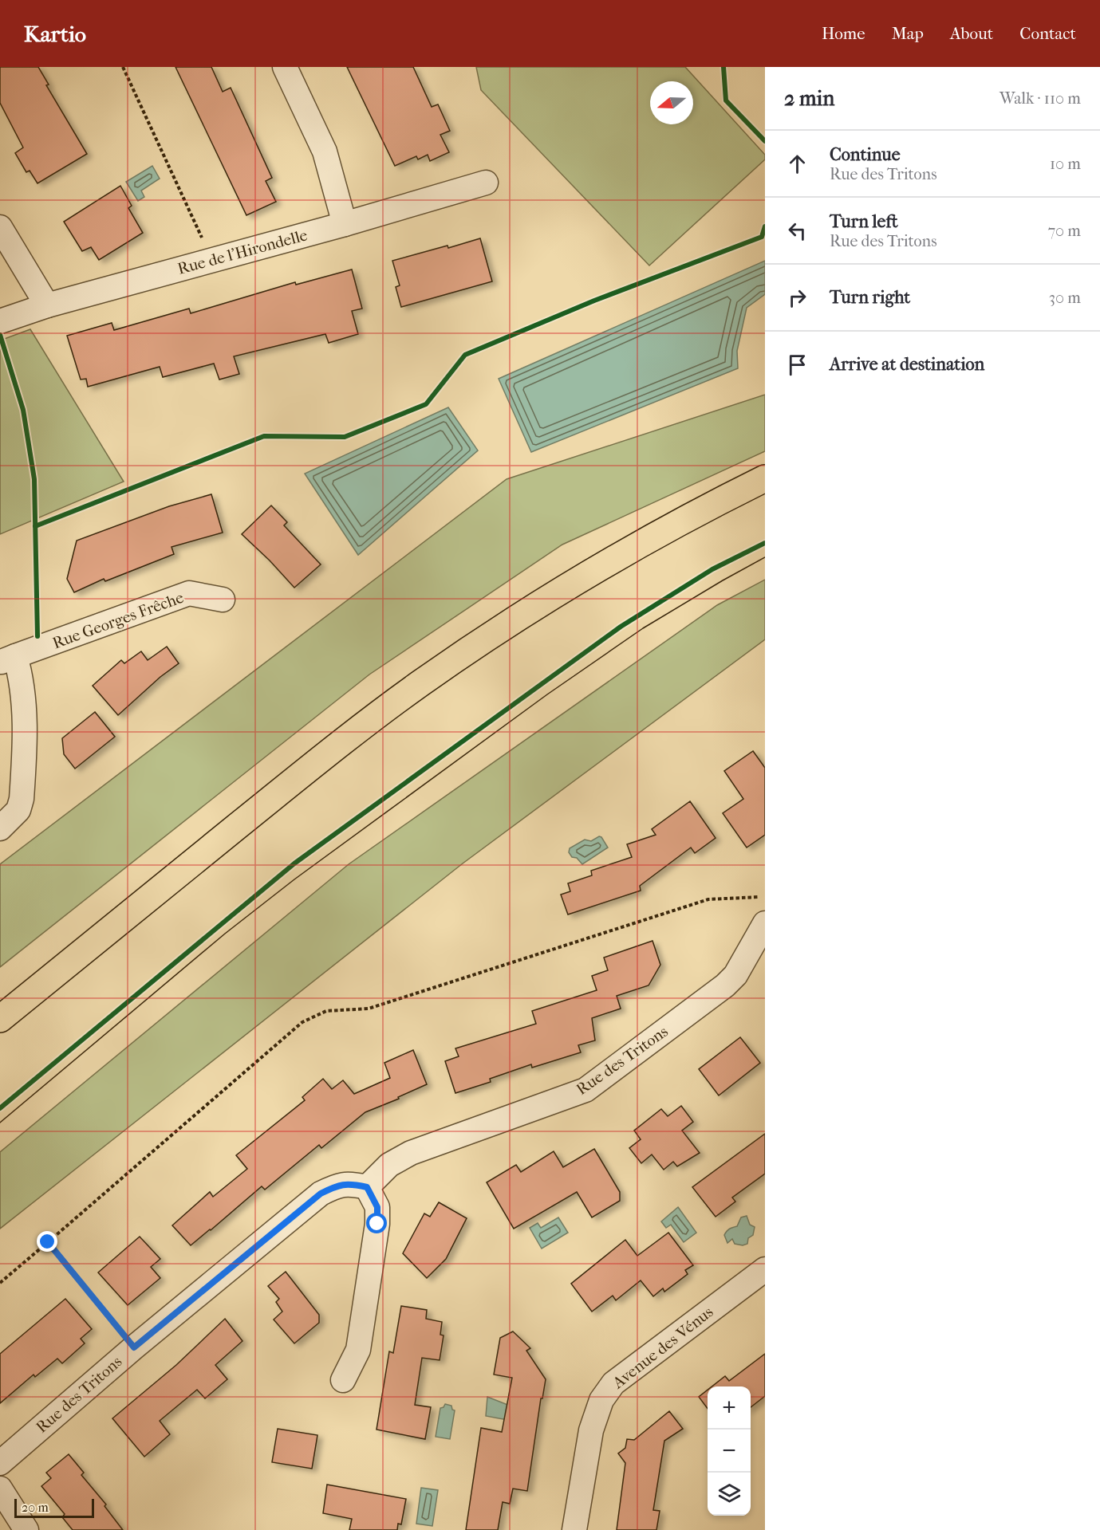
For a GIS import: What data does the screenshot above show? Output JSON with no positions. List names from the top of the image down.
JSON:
{
  "streets": {
    "street": [
      "Rue de l'Hirondelle",
      "Rue Georges Frêche",
      "Rue des Tritons",
      "Avenue des Vénus"
    ]
  },
  "scale_bar": "20 m",
  "north": "left",
  "page": {
    "header": "Kartio",
    "nav": [
      "Home",
      "Map",
      "About",
      "Contact"
    ],
    "heading": ["2 min", "Walk · 110 m"],
    "list": [
      ["Continue", "Rue des Tritons", "10 m"],
      ["Turn left", "Rue des Tritons", "70 m"],
      ["Turn right", "30 m"],
      "Arrive at destination"
    ],
    "map_buttons": ["+", "−"],
    "scale": "20 m"
  }
}
